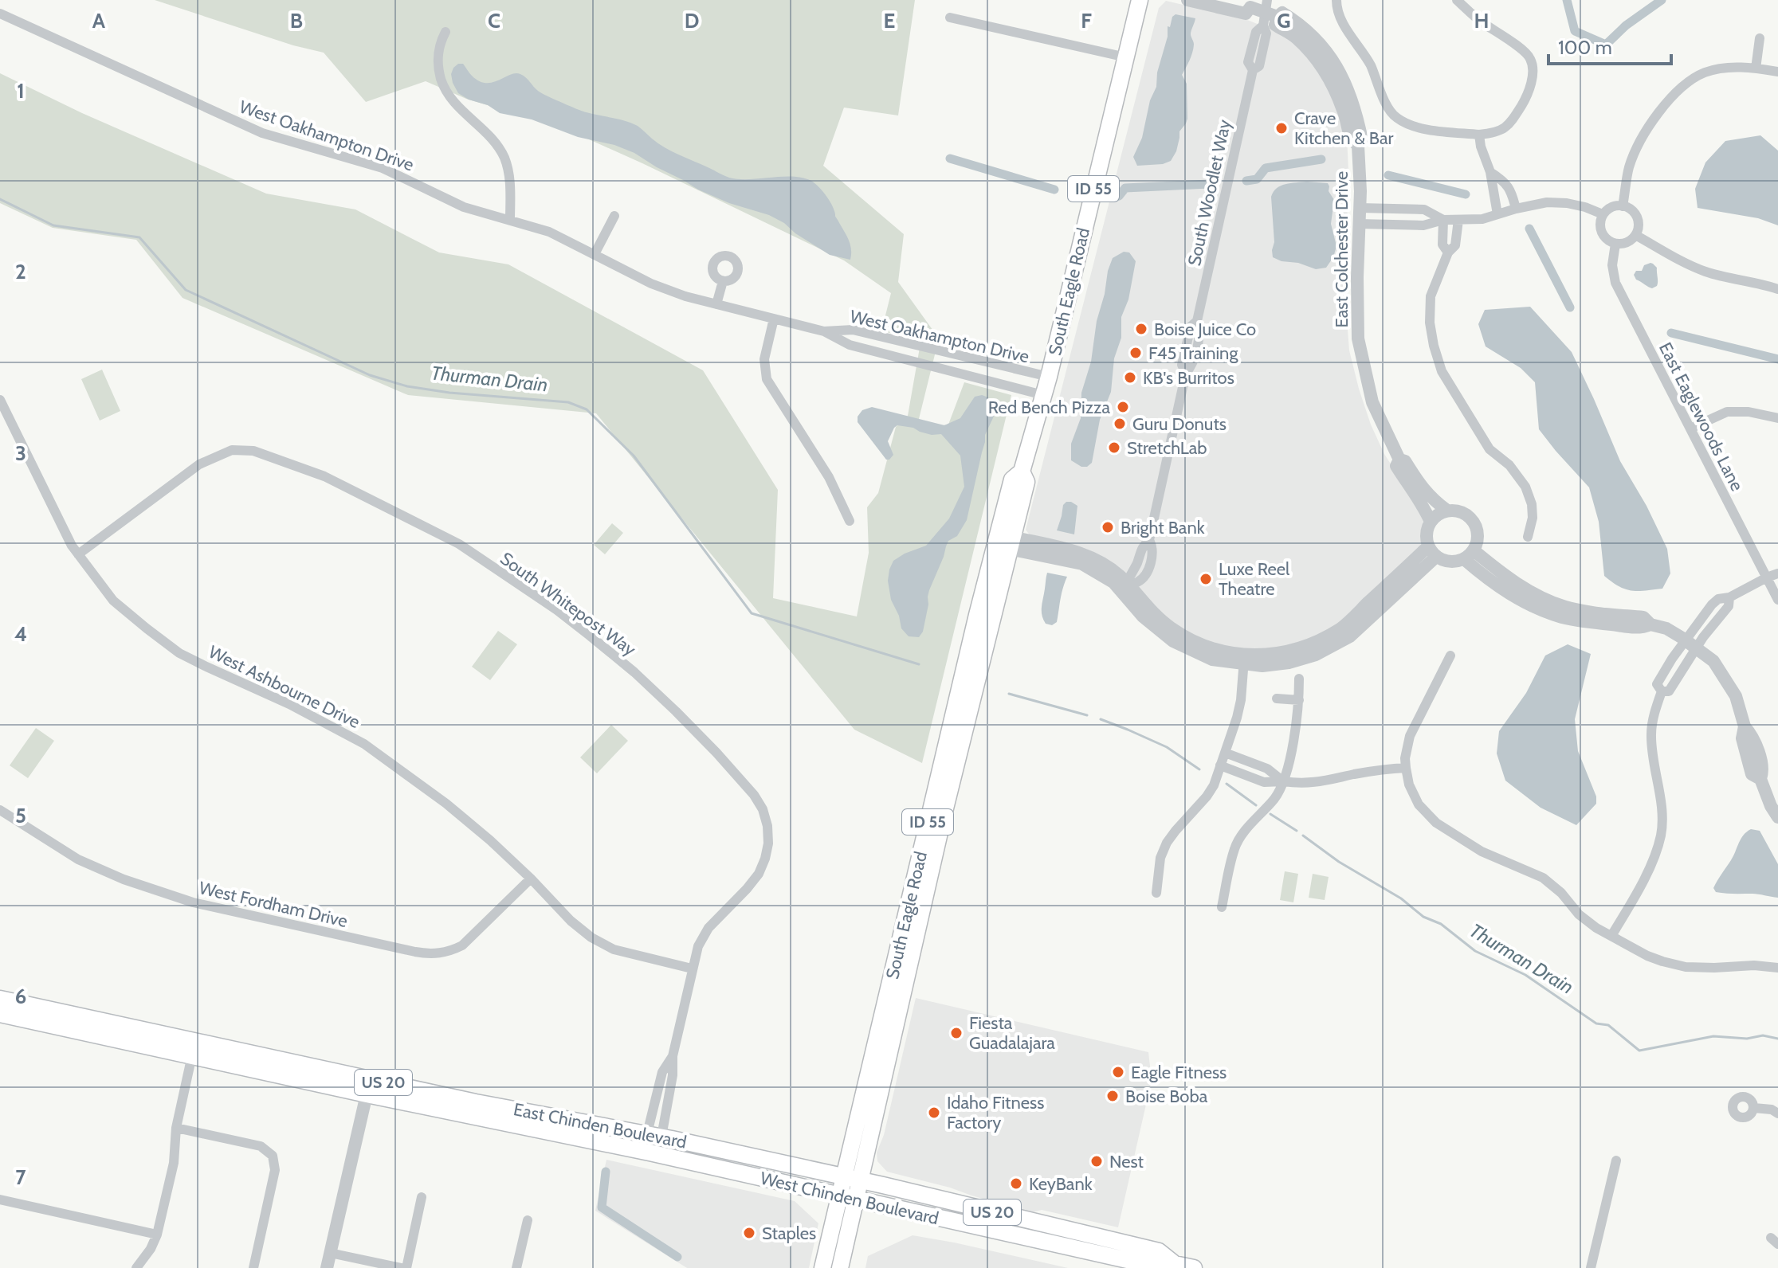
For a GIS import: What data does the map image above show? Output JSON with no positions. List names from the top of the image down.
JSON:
{
  "streets": {
    "main road": [
      "ID 55",
      "South Eagle Road",
      "US 20",
      "East Chinden Boulevard",
      "West Chinden Boulevard"
    ],
    "street": [
      "West Oakhampton Drive",
      "South Woodlet Way",
      "East Colchester Drive",
      "East Eaglewoods Lane",
      "South Whitepost Way",
      "West Ashbourne Drive",
      "West Fordham Drive"
    ]
  },
  "crossings": [
    ["West Oakhampton Drive", "South Eagle Road"],
    ["ID 55", "South Eagle Road"],
    ["ID 55", "East Chinden Boulevard"],
    ["ID 55", "West Chinden Boulevard"],
    ["South Woodlet Way", "East Colchester Drive"],
    ["South Eagle Road", "East Chinden Boulevard"],
    ["South Whitepost Way", "West Ashbourne Drive"],
    ["South Whitepost Way", "East Chinden Boulevard"],
    ["West Ashbourne Drive", "West Fordham Drive"],
    ["East Chinden Boulevard", "West Chinden Boulevard"]
  ],
  "water": ["Thurman Drain"],
  "places": [
    "Crave Kitchen & Bar",
    "Boise Juice Co",
    "F45 Training",
    "KB's Burritos",
    "Red Bench Pizza",
    "Guru Donuts",
    "StretchLab",
    "Bright Bank",
    "Luxe Reel Theatre",
    "Fiesta Guadalajara",
    "Eagle Fitness",
    "Boise Boba",
    "Idaho Fitness Factory",
    "Nest",
    "KeyBank",
    "Staples"
  ],
  "scale_bar": "100 m",
  "grid": {
    "columns": [
      "A",
      "B",
      "C",
      "D",
      "E",
      "F",
      "G",
      "H"
    ],
    "rows": [
      "1",
      "2",
      "3",
      "4",
      "5",
      "6",
      "7"
    ]
  }
}
